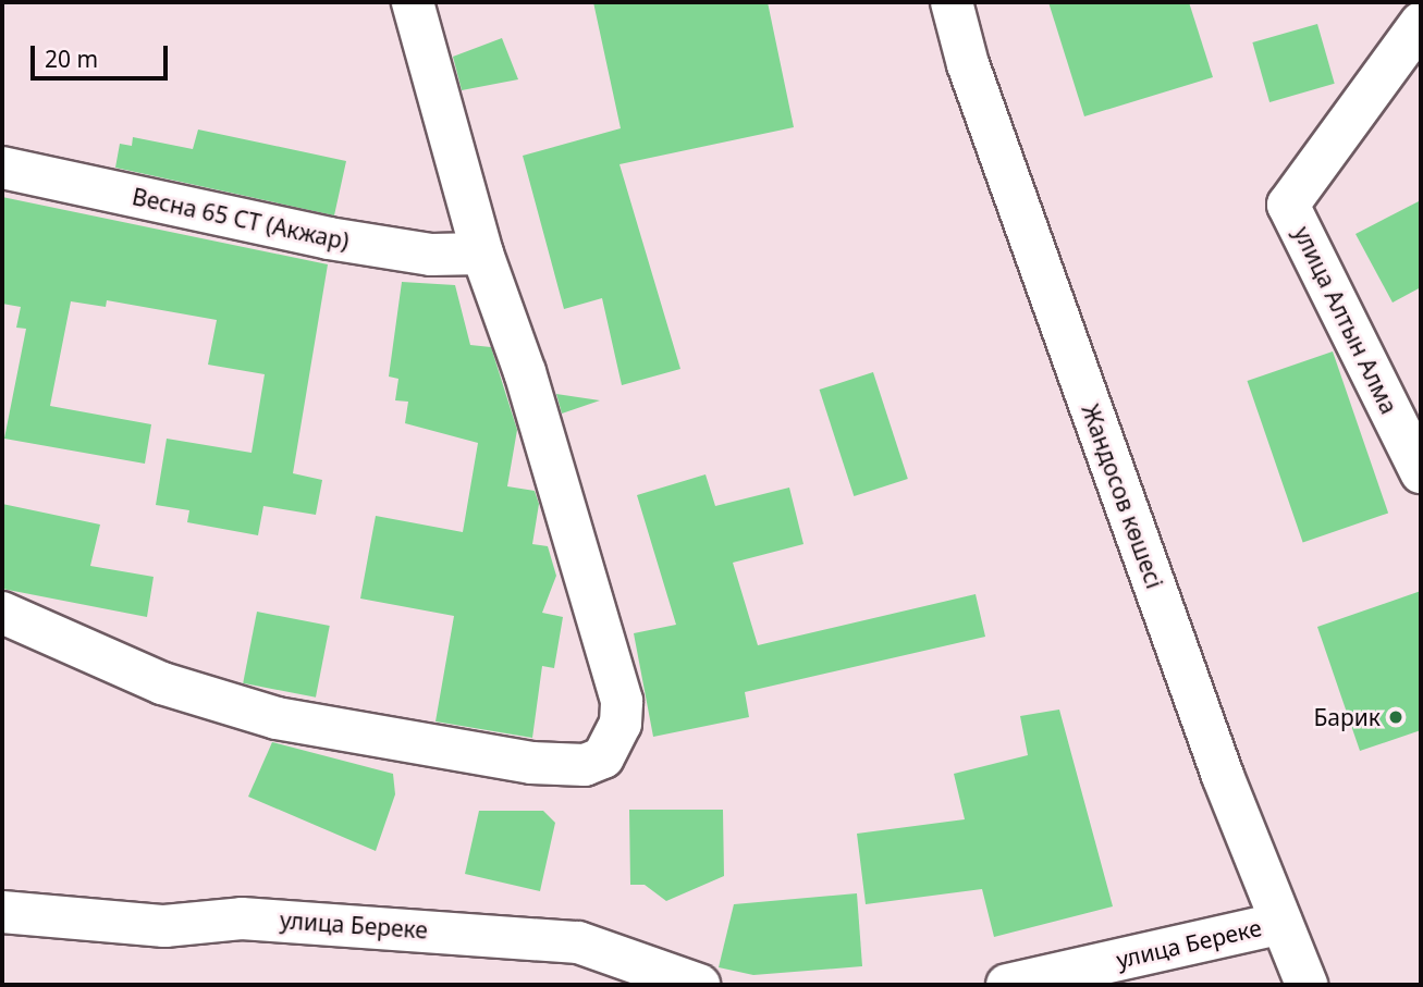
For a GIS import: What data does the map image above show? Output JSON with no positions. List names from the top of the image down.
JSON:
{
  "streets": {
    "street": [
      "Весна 65 СТ (Акжар)",
      "улица Алтын Алма",
      "Жандосов көшесі",
      "улица Береке"
    ]
  },
  "crossings": [
    ["Жандосов көшесі", "улица Береке"]
  ],
  "places": ["Барик"],
  "scale_bar": "20 m"
}
